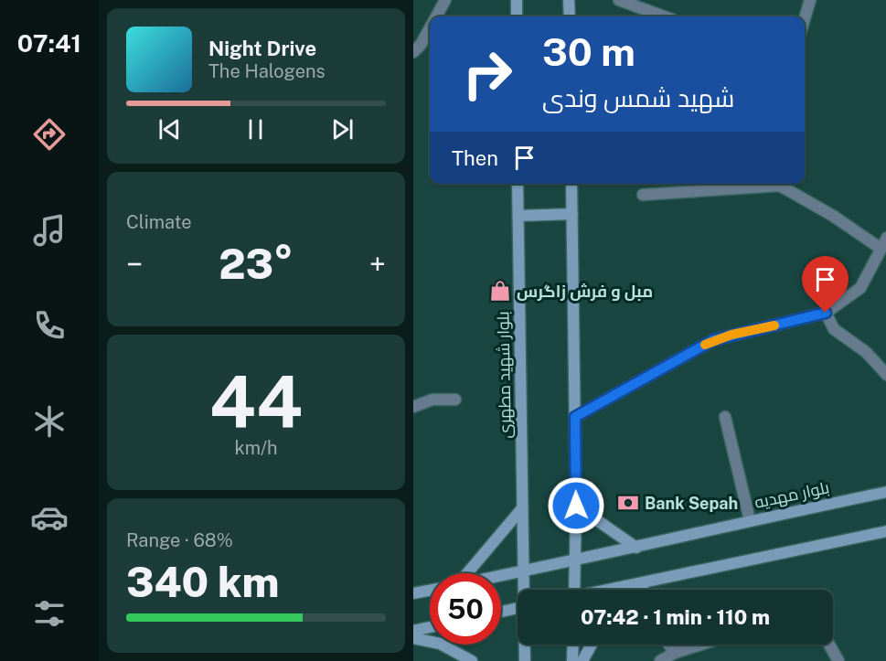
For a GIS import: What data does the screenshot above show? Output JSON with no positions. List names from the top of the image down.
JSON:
{
  "streets": {
    "main road": ["بلوار شهید مطهری", "بلوار مهدیه"]
  },
  "crossings": [
    ["بلوار شهید مطهری", "بلوار مهدیه"]
  ],
  "places": {
    "shop": ["مبل و فرش زاگرس"],
    "bank": ["Bank Sepah"]
  },
  "page": {
    "tabs": "07:41",
    "turn": ["30 m", "شهید شمس وندی"],
    "song": ["Night Drive", "The Halogens"],
    "then": "Then",
    "tile": [
      "Climate",
      ["44", "km/h"],
      ["Range · 68%", "340 km"]
    ],
    "heat": ["−", "23°", "+"],
    "limit": "50",
    "trip": "07:42 · 1 min · 110 m"
  }
}
